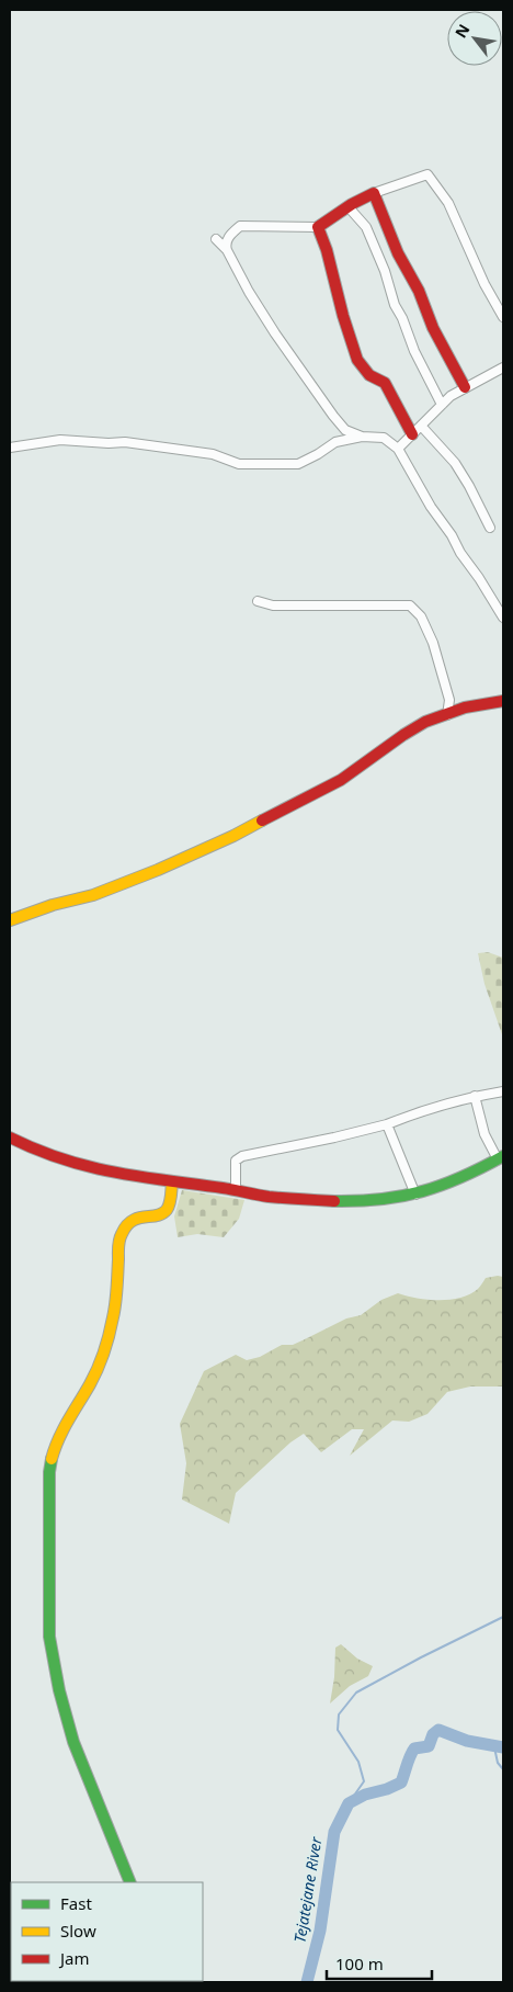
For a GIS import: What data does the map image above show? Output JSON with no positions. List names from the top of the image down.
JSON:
{
  "water": ["Tejatejane River"],
  "legend": ["Fast", "Slow", "Jam"],
  "scale_bar": "100 m",
  "north": "top left"
}
